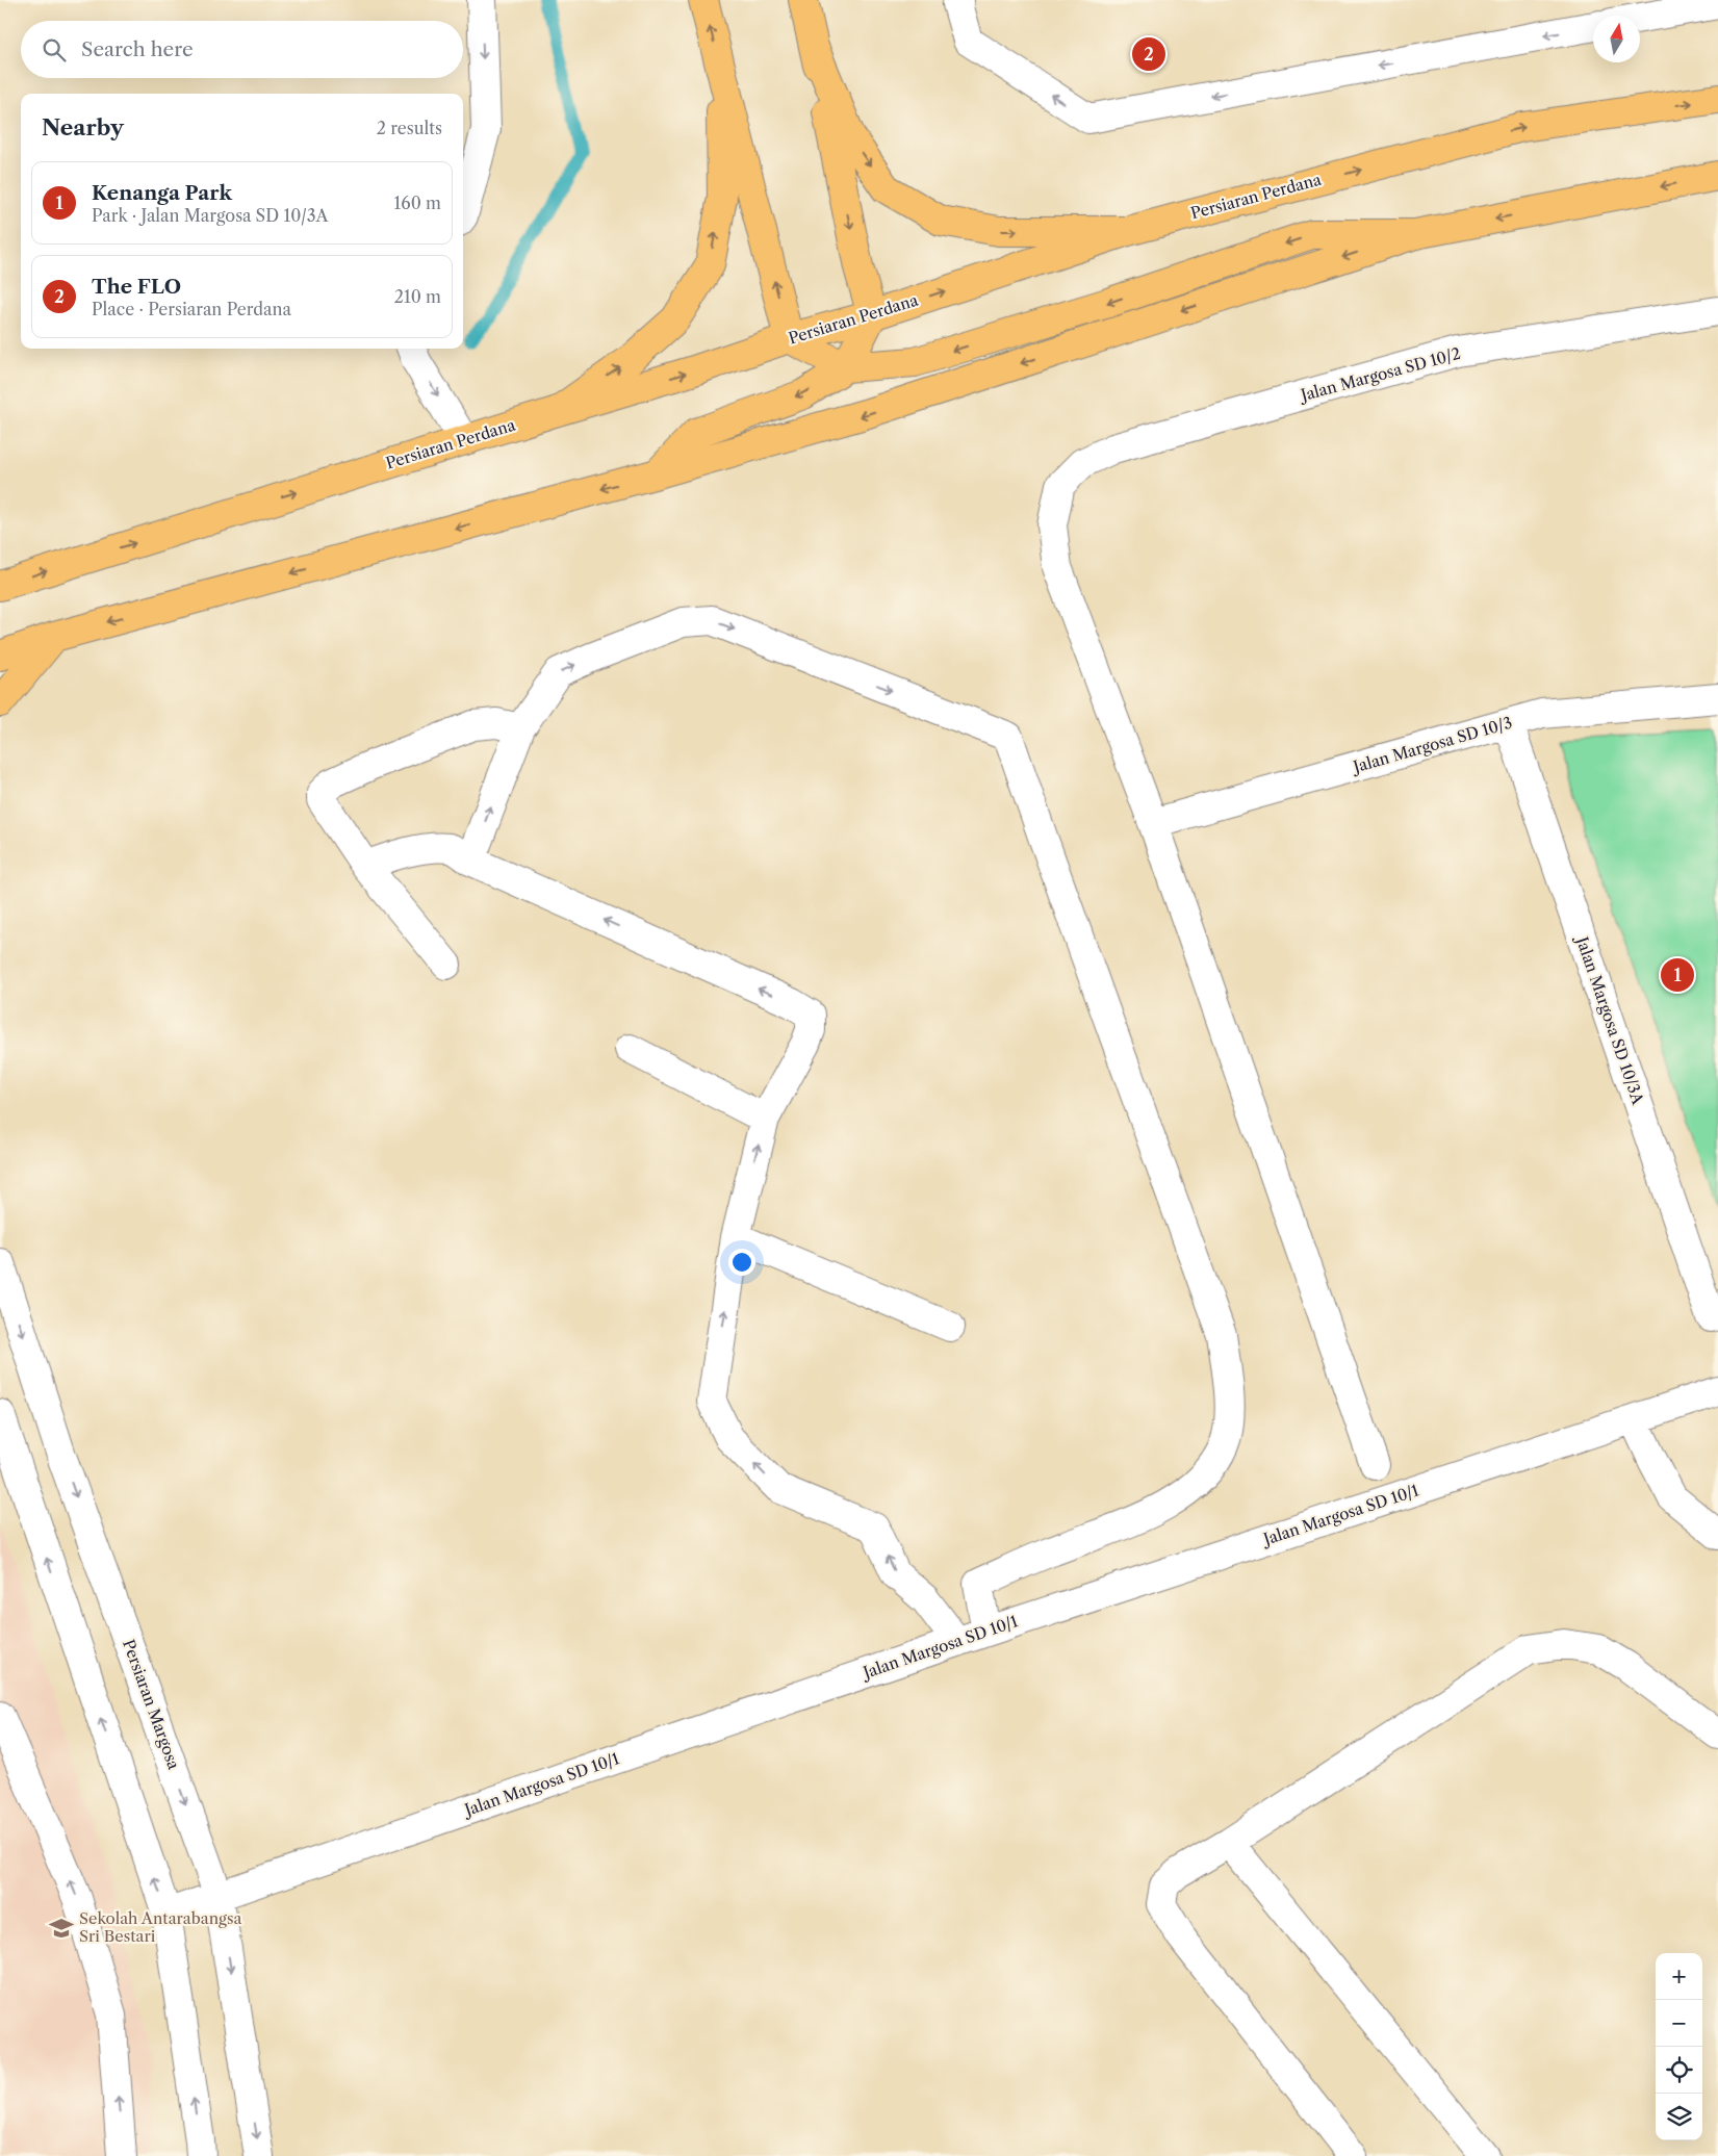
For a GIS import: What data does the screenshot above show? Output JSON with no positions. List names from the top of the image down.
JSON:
{
  "streets": {
    "main road": ["Persiaran Perdana"],
    "street": [
      "Jalan Margosa SD 10/2",
      "Jalan Margosa SD 10/3",
      "Jalan Margosa SD 10/3A",
      "Jalan Margosa SD 10/1",
      "Persiaran Margosa"
    ]
  },
  "crossings": [
    ["Jalan Margosa SD 10/2", "Jalan Margosa SD 10/3"],
    ["Jalan Margosa SD 10/3", "Jalan Margosa SD 10/3A"],
    ["Jalan Margosa SD 10/1", "Persiaran Margosa"]
  ],
  "places": {
    "school or university": ["Sekolah Antarabangsa Sri Bestari"]
  },
  "north": "top",
  "page": {
    "search": "Search here",
    "pins": ["2", "1"],
    "heading": ["Nearby", "2 results"],
    "list": [
      {
        "mark": "1",
        "name": "Kenanga Park",
        "note": "Park · Jalan Margosa SD 10/3A",
        "value": "160 m"
      },
      {
        "mark": "2",
        "name": "The FLO",
        "note": "Place · Persiaran Perdana",
        "value": "210 m"
      }
    ],
    "map_buttons": ["+", "−"]
  }
}
